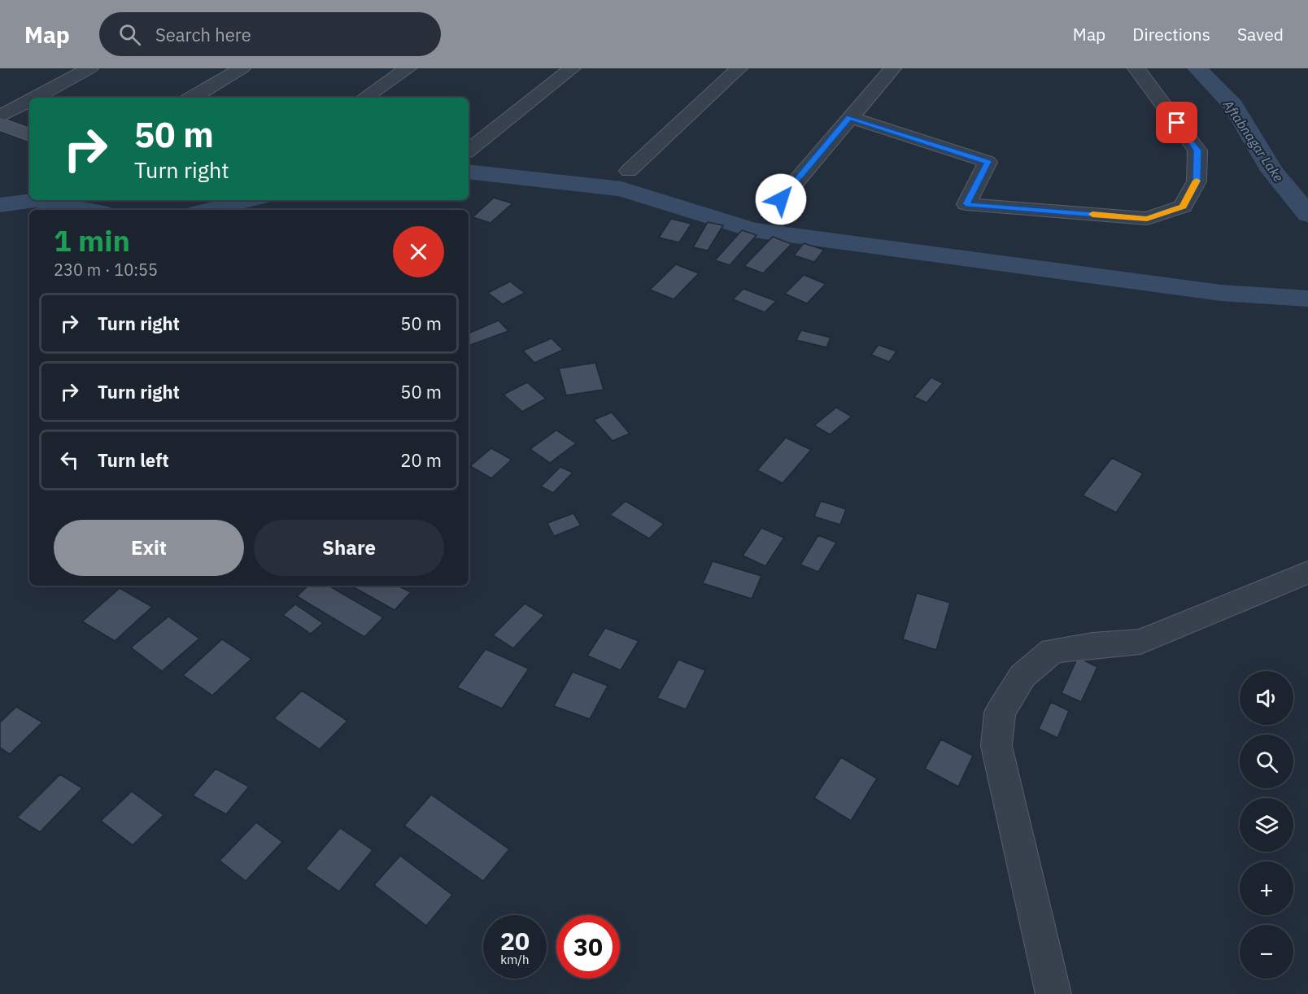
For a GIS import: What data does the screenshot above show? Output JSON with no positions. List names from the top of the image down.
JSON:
{
  "water": ["Aftabnagar Lake"],
  "page": {
    "header": "Map",
    "search": "Search here",
    "nav": ["Map", "Directions", "Saved"],
    "turn": ["50 m", "Turn right"],
    "heading": ["1 min", "230 m · 10:55"],
    "list": [
      {
        "name": "Turn right",
        "value": "50 m"
      },
      {
        "name": "Turn right",
        "value": "50 m"
      },
      {
        "name": "Turn left",
        "value": "20 m"
      }
    ],
    "buttons": ["Exit", "Share"],
    "map_buttons": ["+", "−"],
    "speed": "20 km/h",
    "limit": "30"
  }
}
